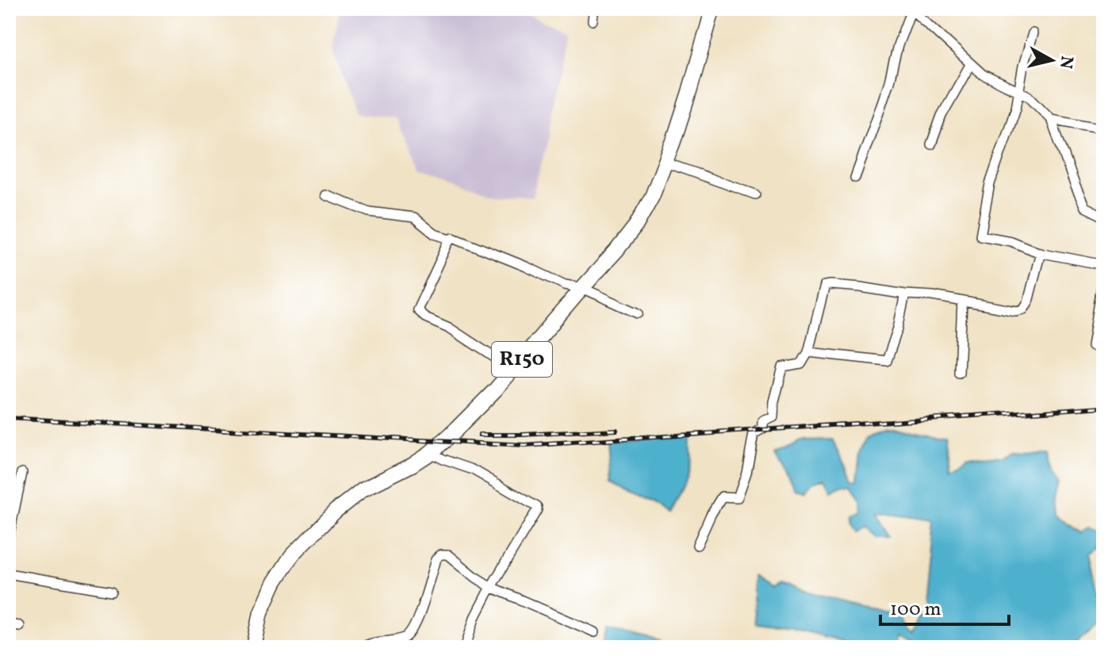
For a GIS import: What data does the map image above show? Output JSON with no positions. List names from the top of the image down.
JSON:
{
  "streets": {
    "main road": ["R150"]
  },
  "scale_bar": "100 m",
  "north": "right"
}
